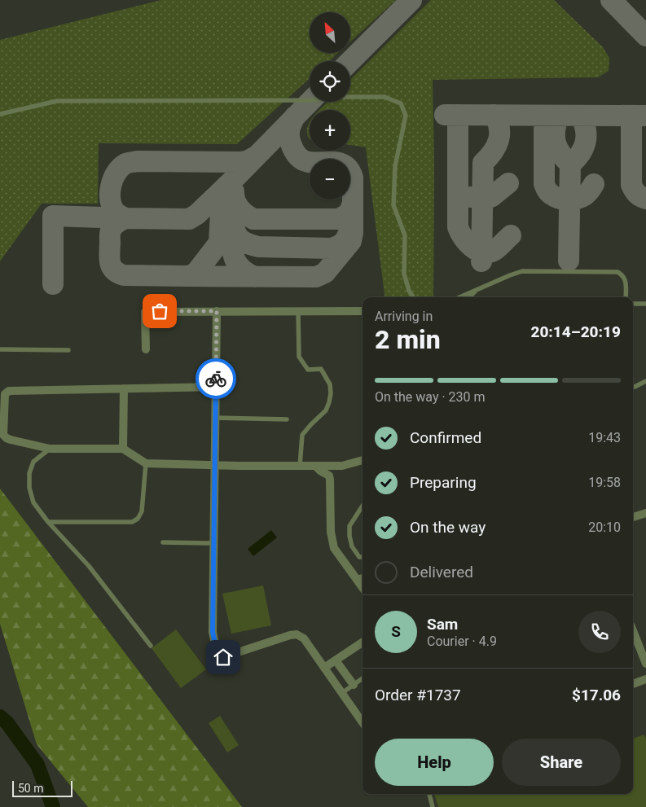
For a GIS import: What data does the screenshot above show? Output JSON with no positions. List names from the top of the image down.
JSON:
{
  "scale_bar": "50 m",
  "north": "top left",
  "page": {
    "map_buttons": ["+", "−"],
    "heading": ["2 min", "Arriving in", "20:14–20:19"],
    "panel": [
      "Sam",
      "Courier · 4.9",
      "Order #1737",
      "$17.06"
    ],
    "bar": "On the way · 230 m",
    "list": [
      ["Confirmed", "19:43"],
      ["Preparing", "19:58"],
      ["On the way", "20:10"],
      "Delivered"
    ],
    "round": "S",
    "buttons": ["Help", "Share"],
    "scale": "50 m"
  }
}
